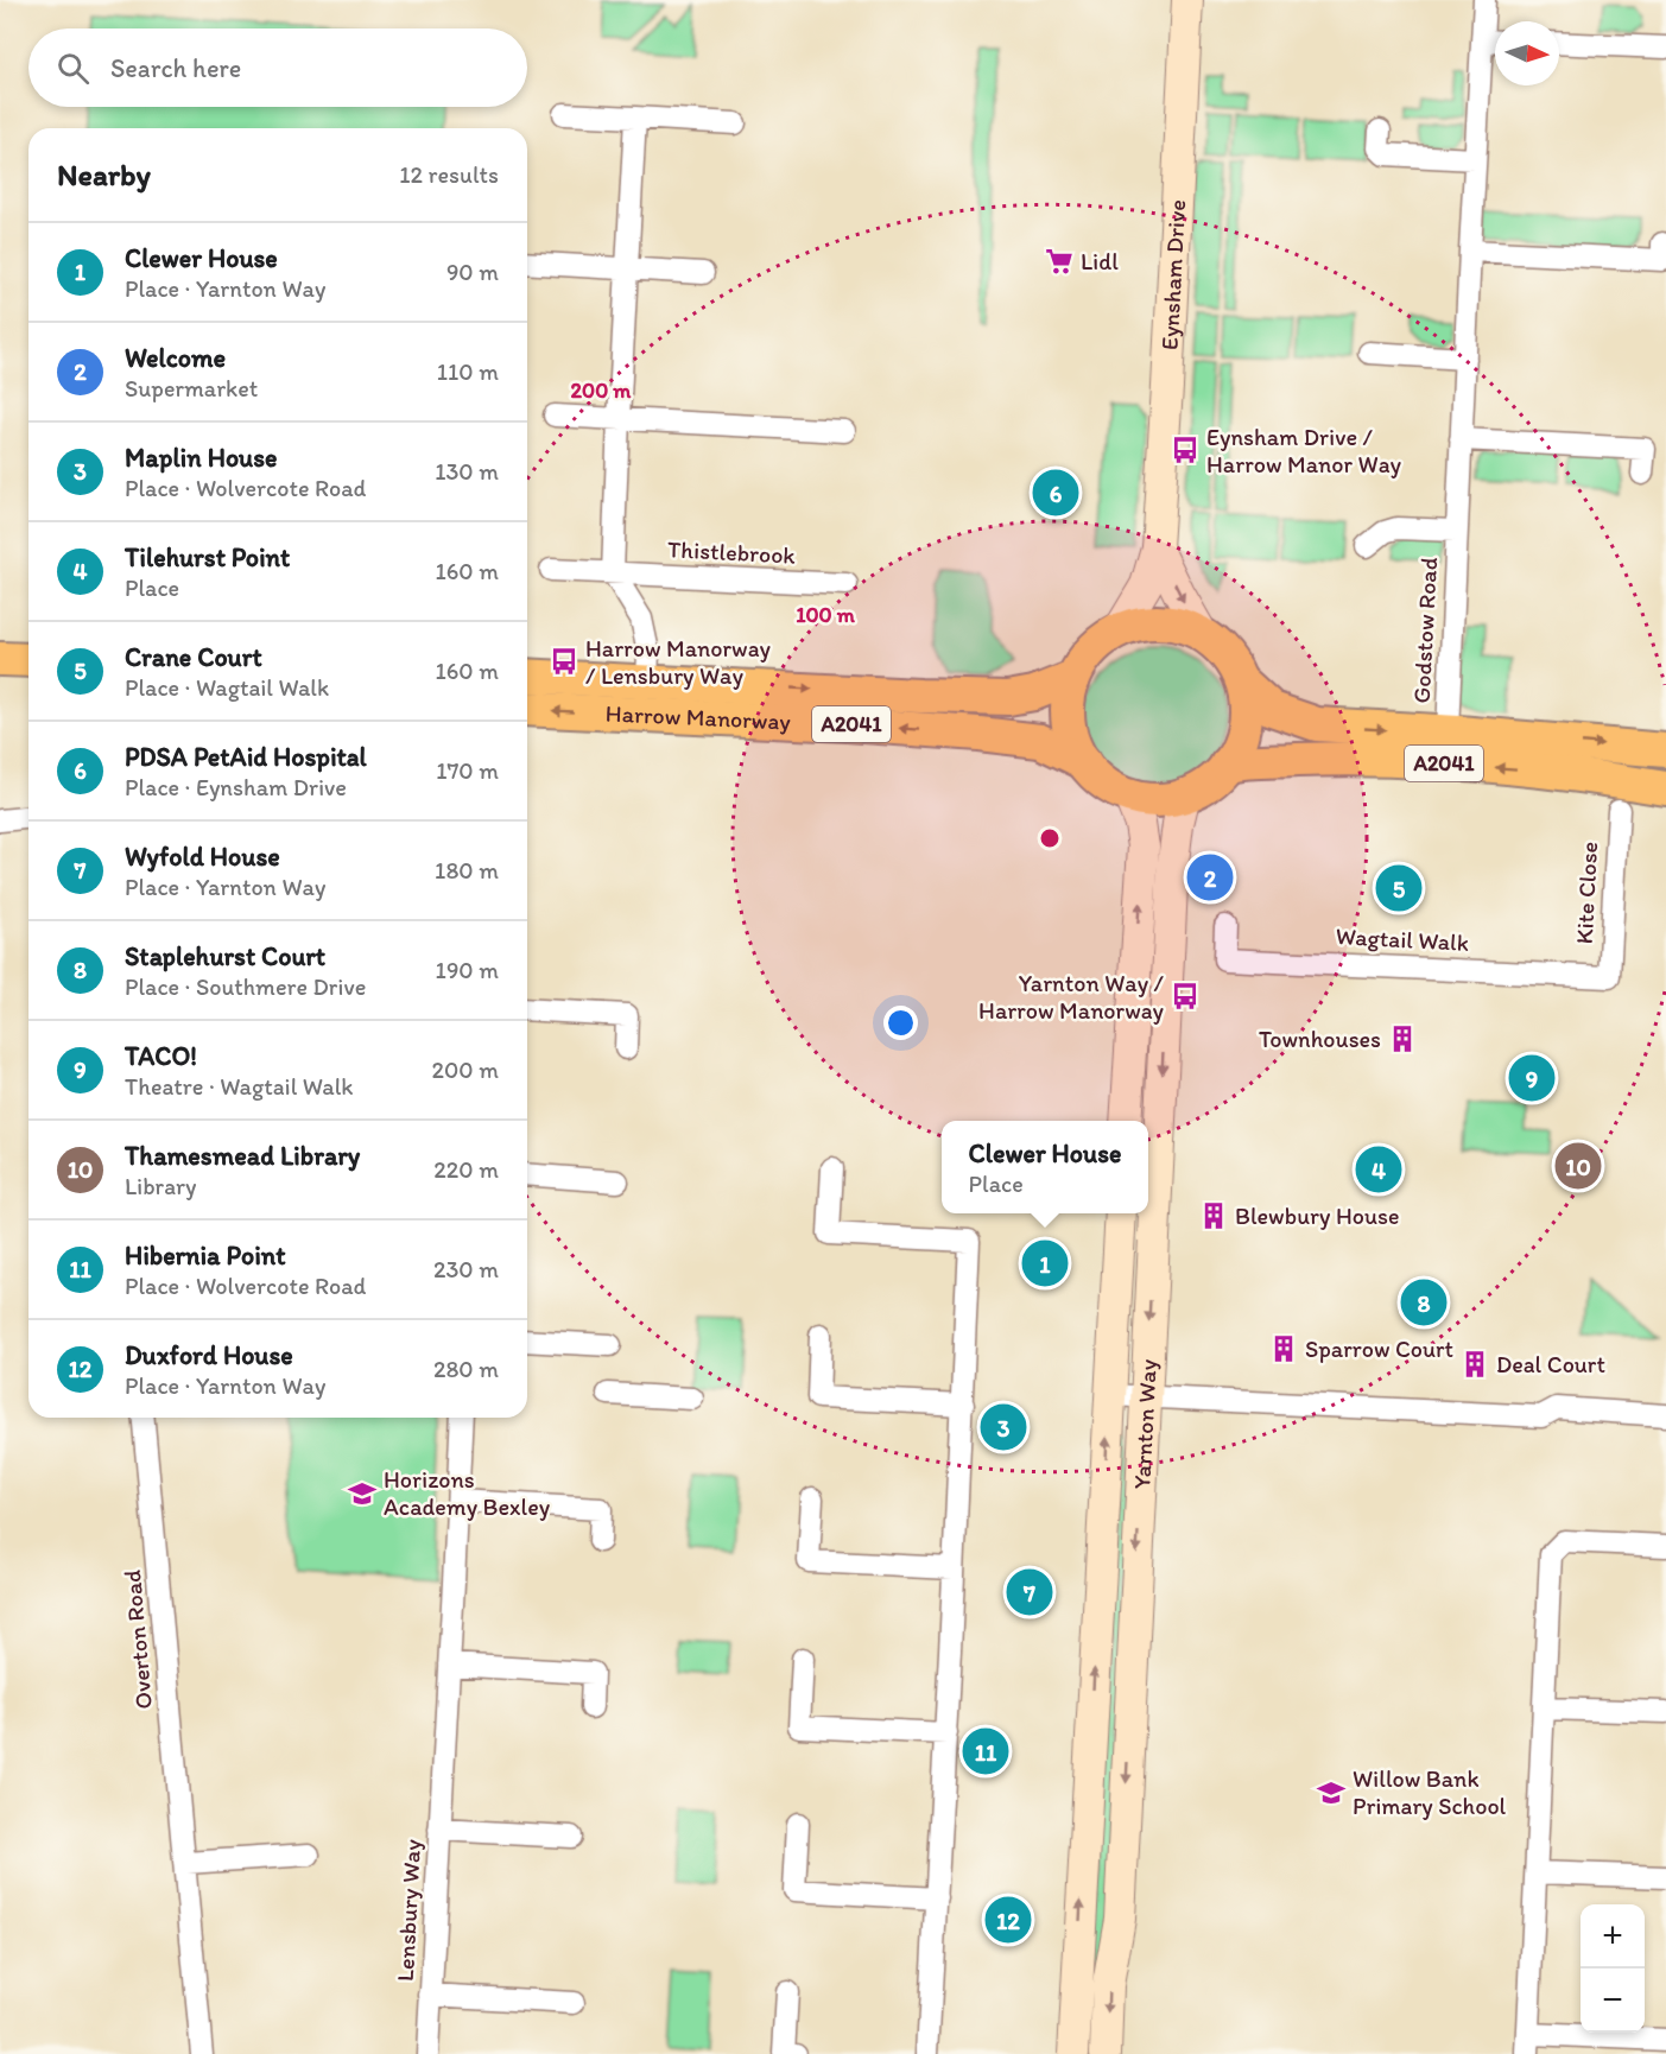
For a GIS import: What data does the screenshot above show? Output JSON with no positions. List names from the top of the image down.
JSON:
{
  "streets": {
    "main road": ["Harrow Manorway", "A2041"],
    "street": [
      "Eynsham Drive",
      "Thistlebrook",
      "Godstow Road",
      "Kite Close",
      "Wagtail Walk",
      "Yarnton Way",
      "Overton Road",
      "Lensbury Way"
    ]
  },
  "crossings": [
    ["Eynsham Drive", "Harrow Manorway"],
    ["Eynsham Drive", "A2041"],
    ["Eynsham Drive", "Yarnton Way"],
    ["Godstow Road", "A2041"],
    ["Harrow Manorway", "A2041"],
    ["Harrow Manorway", "Yarnton Way"],
    ["A2041", "Yarnton Way"],
    ["Kite Close", "Wagtail Walk"]
  ],
  "places": {
    "supermarket": ["Lidl"],
    "bus stop": ["Eynsham Drive / Harrow Manor Way", "Harrow Manorway / Lensbury Way", "Yarnton Way / Harrow Manorway"],
    "building": [
      "Townhouses",
      "Blewbury House",
      "Sparrow Court",
      "Deal Court"
    ],
    "school or university": ["Horizons Academy Bexley", "Willow Bank Primary School"]
  },
  "north": "right",
  "page": {
    "search": "Search here",
    "heading": ["Nearby", "12 results"],
    "list": [
      {
        "mark": "1",
        "name": "Clewer House",
        "note": "Place · Yarnton Way",
        "value": "90 m"
      },
      {
        "mark": "2",
        "name": "Welcome",
        "note": "Supermarket",
        "value": "110 m"
      },
      {
        "mark": "3",
        "name": "Maplin House",
        "note": "Place · Wolvercote Road",
        "value": "130 m"
      },
      {
        "mark": "4",
        "name": "Tilehurst Point",
        "note": "Place",
        "value": "160 m"
      },
      {
        "mark": "5",
        "name": "Crane Court",
        "note": "Place · Wagtail Walk",
        "value": "160 m"
      },
      {
        "mark": "6",
        "name": "PDSA PetAid Hospital",
        "note": "Place · Eynsham Drive",
        "value": "170 m"
      },
      {
        "mark": "7",
        "name": "Wyfold House",
        "note": "Place · Yarnton Way",
        "value": "180 m"
      },
      {
        "mark": "8",
        "name": "Staplehurst Court",
        "note": "Place · Southmere Drive",
        "value": "190 m"
      },
      {
        "mark": "9",
        "name": "TACO!",
        "note": "Theatre · Wagtail Walk",
        "value": "200 m"
      },
      {
        "mark": "10",
        "name": "Thamesmead Library",
        "note": "Library",
        "value": "220 m"
      },
      {
        "mark": "11",
        "name": "Hibernia Point",
        "note": "Place · Wolvercote Road",
        "value": "230 m"
      },
      {
        "mark": "12",
        "name": "Duxford House",
        "note": "Place · Yarnton Way",
        "value": "280 m"
      }
    ],
    "pins": [
      "6",
      "2",
      "5",
      "9",
      "10",
      "4",
      "1",
      "8",
      "3",
      "7",
      "11",
      "12"
    ],
    "popup": ["Clewer House", "Place"],
    "map_buttons": ["+", "−"]
  },
  "rings": ["200 m", "100 m"]
}
